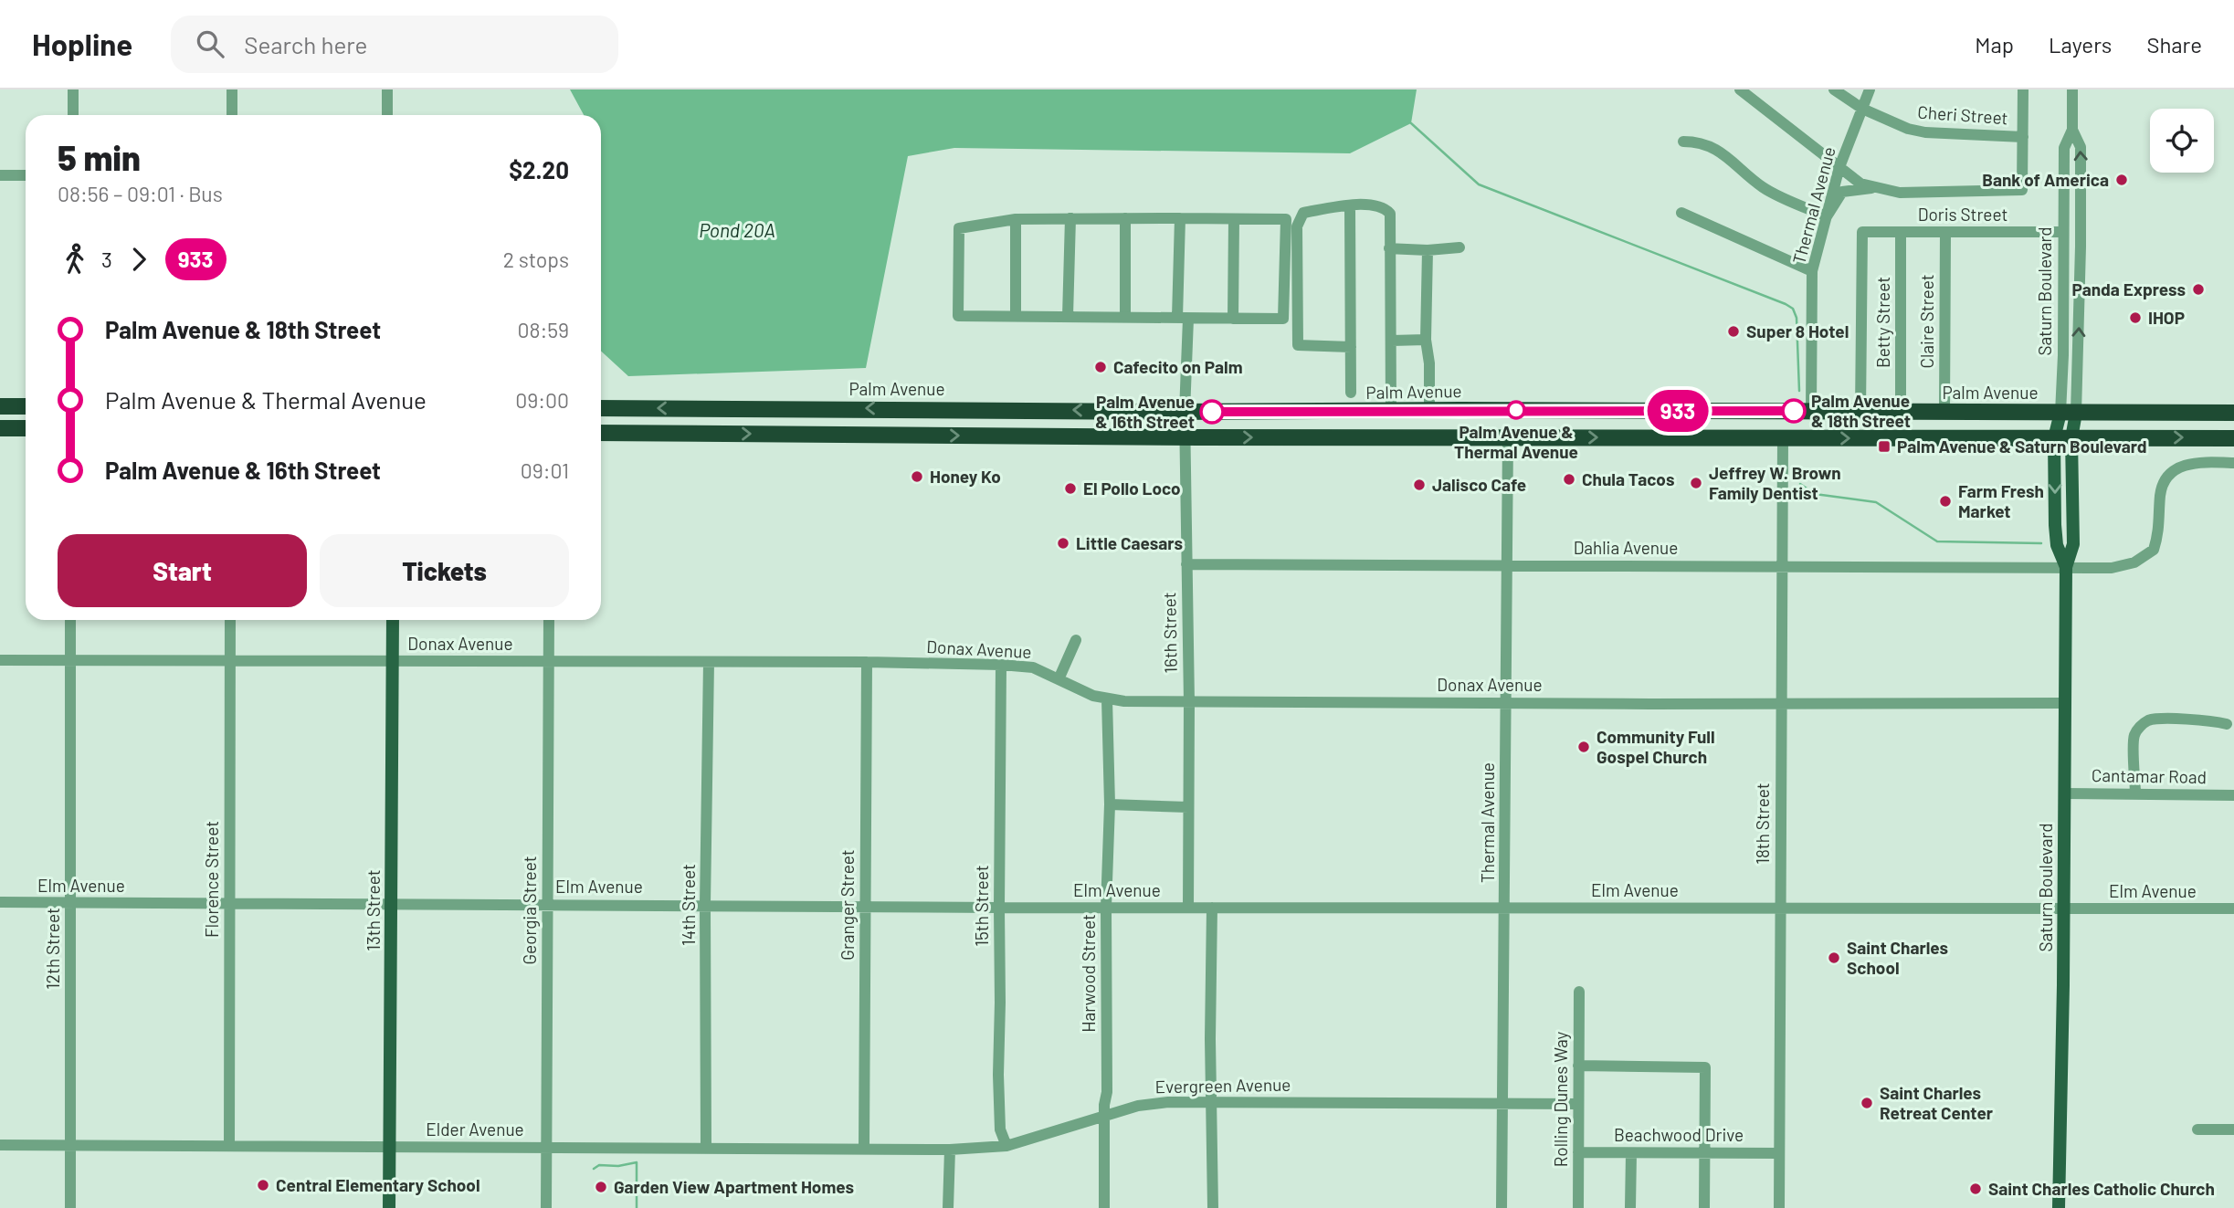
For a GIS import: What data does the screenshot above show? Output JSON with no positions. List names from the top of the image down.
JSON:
{
  "streets": {
    "highway": ["Palm Avenue"],
    "main road": ["Saturn Boulevard", "13th Street"],
    "street": [
      "Cheri Street",
      "Thermal Avenue",
      "Doris Street",
      "Claire Street",
      "Betty Street",
      "Dahlia Avenue",
      "16th Street",
      "Donax Avenue",
      "Cantamar Road",
      "18th Street",
      "Florence Street",
      "Elm Avenue",
      "14th Street",
      "Granger Street",
      "15th Street",
      "Georgia Street",
      "12th Street",
      "Harwood Street",
      "Evergreen Avenue",
      "Rolling Dunes Way",
      "Elder Avenue",
      "Beachwood Drive"
    ]
  },
  "crossings": [
    ["Cheri Street", "Thermal Avenue"],
    ["Thermal Avenue", "Palm Avenue"],
    ["Thermal Avenue", "Dahlia Avenue"],
    ["Thermal Avenue", "Donax Avenue"],
    ["Thermal Avenue", "Elm Avenue"],
    ["Thermal Avenue", "Evergreen Avenue"],
    ["Doris Street", "Saturn Boulevard"],
    ["Doris Street", "Claire Street"],
    ["Doris Street", "Betty Street"],
    ["Doris Street", "Palm Avenue"],
    ["Saturn Boulevard", "Palm Avenue"],
    ["Saturn Boulevard", "Dahlia Avenue"],
    ["Saturn Boulevard", "Donax Avenue"],
    ["Saturn Boulevard", "Cantamar Road"],
    ["Saturn Boulevard", "Elm Avenue"],
    ["Claire Street", "Palm Avenue"],
    ["Betty Street", "Palm Avenue"],
    ["Palm Avenue", "16th Street"],
    ["Dahlia Avenue", "16th Street"],
    ["Dahlia Avenue", "18th Street"],
    ["16th Street", "Donax Avenue"],
    ["16th Street", "Elm Avenue"],
    ["Donax Avenue", "18th Street"],
    ["Donax Avenue", "Florence Street"],
    ["Donax Avenue", "14th Street"],
    ["Donax Avenue", "Granger Street"],
    ["Donax Avenue", "15th Street"],
    ["Donax Avenue", "13th Street"],
    ["Donax Avenue", "Georgia Street"],
    ["Donax Avenue", "12th Street"],
    ["Donax Avenue", "Harwood Street"],
    ["18th Street", "Elm Avenue"],
    ["18th Street", "Beachwood Drive"],
    ["Florence Street", "Elm Avenue"],
    ["Florence Street", "Elder Avenue"],
    ["Elm Avenue", "14th Street"],
    ["Elm Avenue", "Granger Street"],
    ["Elm Avenue", "15th Street"],
    ["Elm Avenue", "13th Street"],
    ["Elm Avenue", "Georgia Street"],
    ["Elm Avenue", "12th Street"],
    ["Elm Avenue", "Harwood Street"],
    ["14th Street", "Elder Avenue"],
    ["Granger Street", "Elder Avenue"],
    ["15th Street", "Evergreen Avenue"],
    ["13th Street", "Elder Avenue"],
    ["Georgia Street", "Elder Avenue"],
    ["12th Street", "Elder Avenue"],
    ["Harwood Street", "Evergreen Avenue"],
    ["Evergreen Avenue", "Rolling Dunes Way"],
    ["Evergreen Avenue", "Elder Avenue"],
    ["Rolling Dunes Way", "Beachwood Drive"]
  ],
  "water": ["Pond 20A"],
  "places": {
    "other": [
      "Bank of America",
      "Panda Express",
      "IHOP",
      "Super 8 Hotel",
      "Cafecito on Palm",
      "Palm Avenue & Thermal Avenue",
      "Palm Avenue & 18th Street",
      "Palm Avenue & 16th Street",
      "Honey Ko",
      "Chula Tacos",
      "Jeffrey W. Brown Family Dentist",
      "Jalisco Cafe",
      "El Pollo Loco",
      "Farm Fresh Market",
      "Little Caesars",
      "Community Full Gospel Church",
      "Saint Charles School",
      "Saint Charles Retreat Center",
      "Central Elementary School",
      "Garden View Apartment Homes",
      "Saint Charles Catholic Church"
    ],
    "transit": ["Palm Avenue & Saturn Boulevard"]
  },
  "lines": ["bus line 933"],
  "page": {
    "header": "Hopline",
    "search": "Search here",
    "nav": ["Map", "Layers", "Share"],
    "on_map": "933",
    "heading": ["5 min", "08:56 – 09:01 · Bus", "$2.20"],
    "legs": ["3", "933", "2 stops"],
    "list": [
      {
        "name": "Palm Avenue & 18th Street",
        "value": "08:59"
      },
      {
        "name": "Palm Avenue & Thermal Avenue",
        "value": "09:00"
      },
      {
        "name": "Palm Avenue & 16th Street",
        "value": "09:01"
      }
    ],
    "buttons": ["Start", "Tickets"]
  }
}
